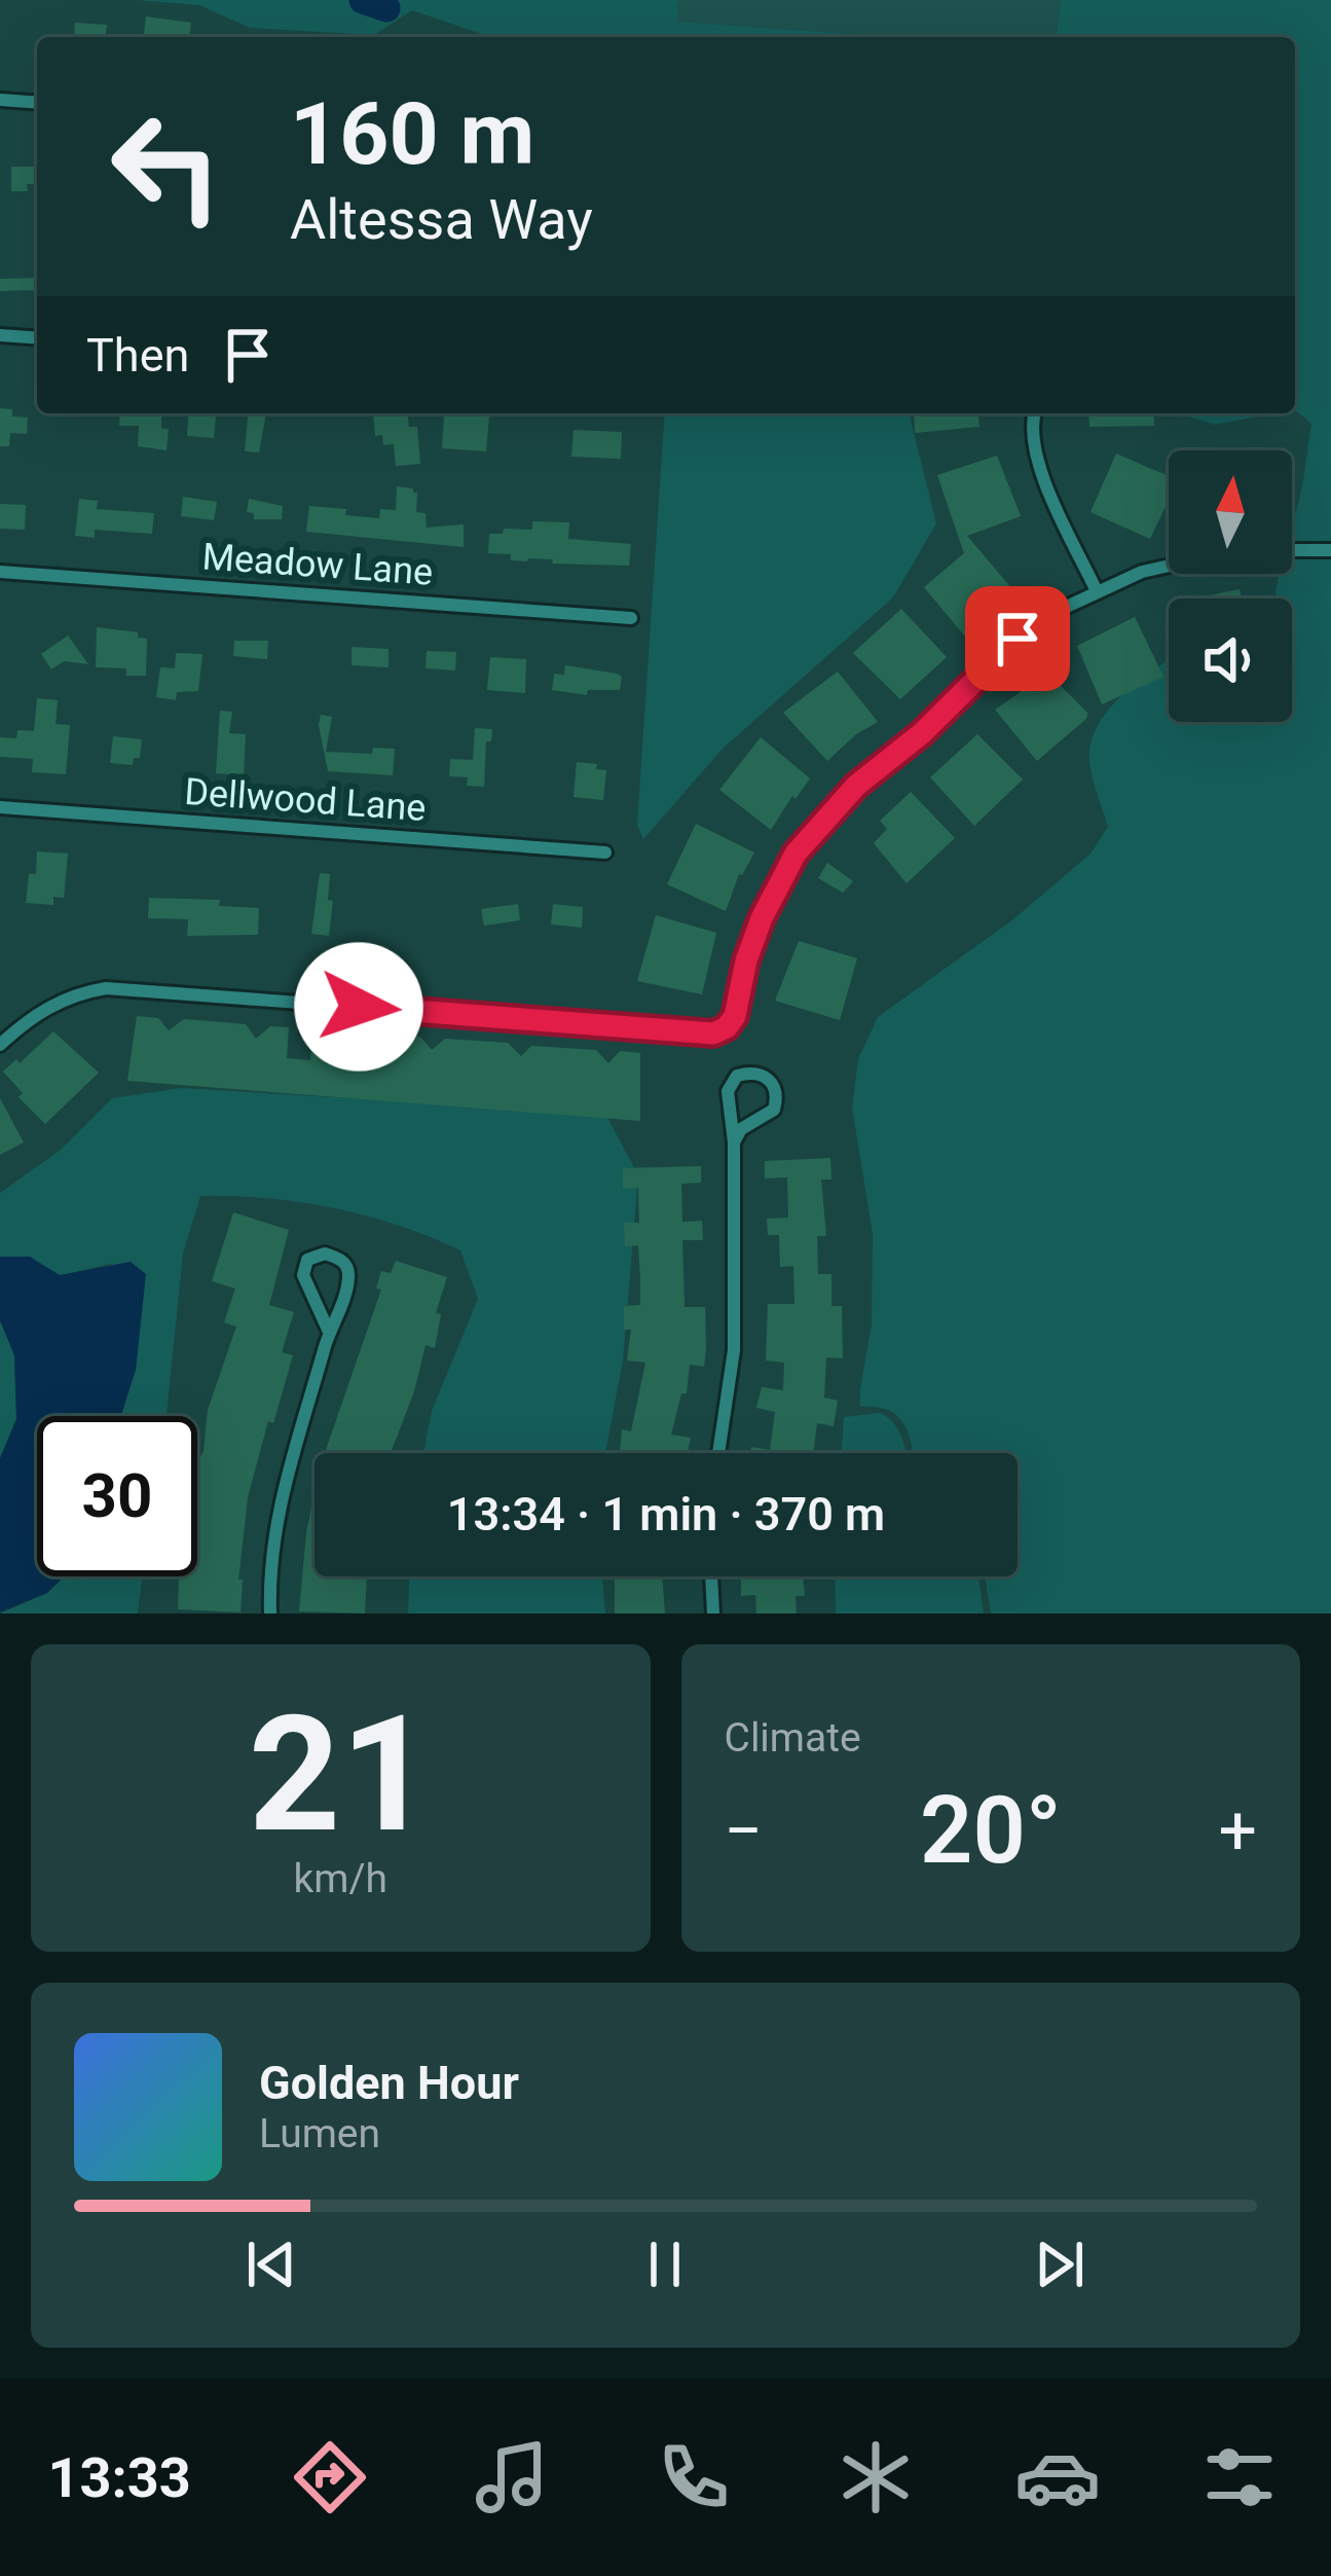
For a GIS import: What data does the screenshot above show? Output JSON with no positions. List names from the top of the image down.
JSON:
{
  "streets": {
    "street": ["Meadow Lane", "Dellwood Lane"]
  },
  "north": "top",
  "page": {
    "turn": ["160 m", "Altessa Way"],
    "then": "Then",
    "limit": "30",
    "trip": "13:34 · 1 min · 370 m",
    "tile": [
      ["21", "km/h"],
      "Climate"
    ],
    "heat": ["−", "20°", "+"],
    "song": ["Golden Hour", "Lumen"],
    "tabs": "13:33"
  }
}
